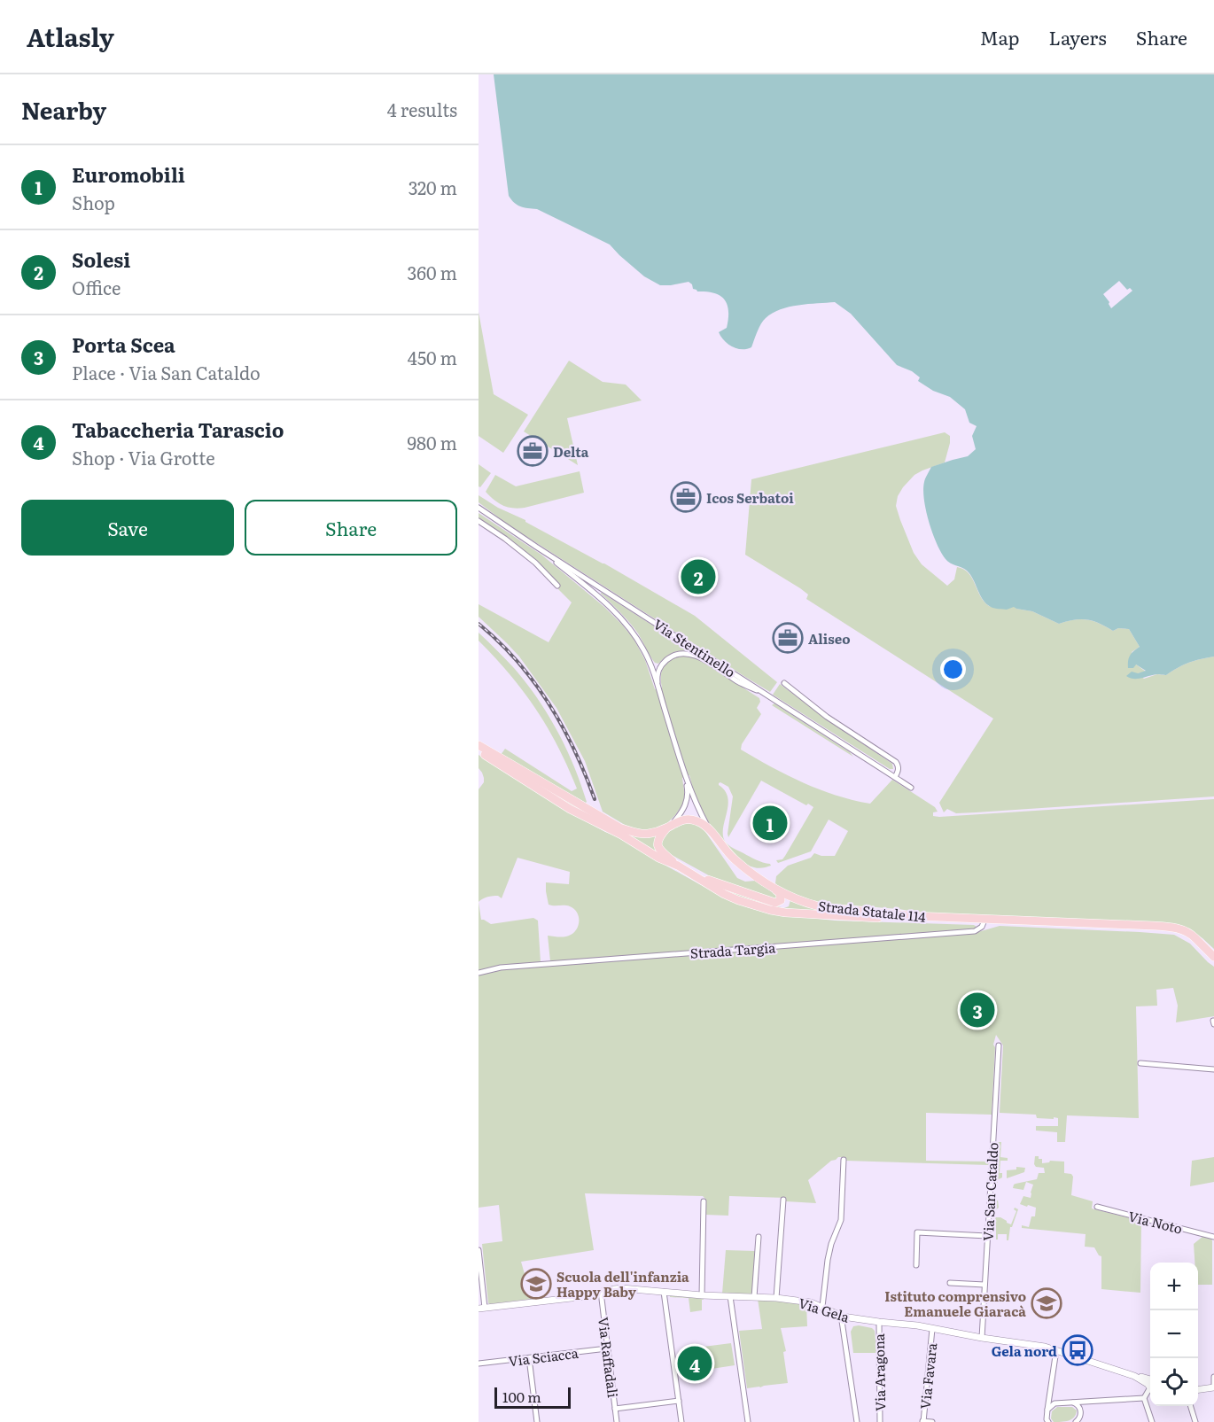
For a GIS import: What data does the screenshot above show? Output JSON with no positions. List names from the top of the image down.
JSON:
{
  "streets": {
    "main road": ["Strada Statale 114"],
    "street": [
      "Via Stentinello",
      "Strada Targia",
      "Via San Cataldo",
      "Via Noto",
      "Via Gela",
      "Via Sciacca",
      "Via Raffadali",
      "Via Aragona",
      "Via Favara"
    ]
  },
  "crossings": [
    ["Strada Statale 114", "Strada Targia"],
    ["Via San Cataldo", "Via Gela"],
    ["Via Gela", "Via Raffadali"],
    ["Via Gela", "Via Aragona"],
    ["Via Gela", "Via Favara"],
    ["Via Sciacca", "Via Raffadali"]
  ],
  "places": {
    "office": ["Delta", "Icos Serbatoi", "Aliseo"],
    "school or university": ["Scuola dell'infanzia Happy Baby", "Istituto comprensivo Emanuele Giaracà"],
    "bus stop": ["Gela nord"]
  },
  "scale_bar": "100 m",
  "page": {
    "header": "Atlasly",
    "nav": ["Map", "Layers", "Share"],
    "heading": ["Nearby", "4 results"],
    "list": [
      {
        "mark": "1",
        "name": "Euromobili",
        "note": "Shop",
        "value": "320 m"
      },
      {
        "mark": "2",
        "name": "Solesi",
        "note": "Office",
        "value": "360 m"
      },
      {
        "mark": "3",
        "name": "Porta Scea",
        "note": "Place · Via San Cataldo",
        "value": "450 m"
      },
      {
        "mark": "4",
        "name": "Tabaccheria Tarascio",
        "note": "Shop · Via Grotte",
        "value": "980 m"
      }
    ],
    "buttons": ["Save", "Share"],
    "pins": [
      "2",
      "1",
      "3",
      "4"
    ],
    "map_buttons": ["+", "−"],
    "scale": "100 m"
  }
}
